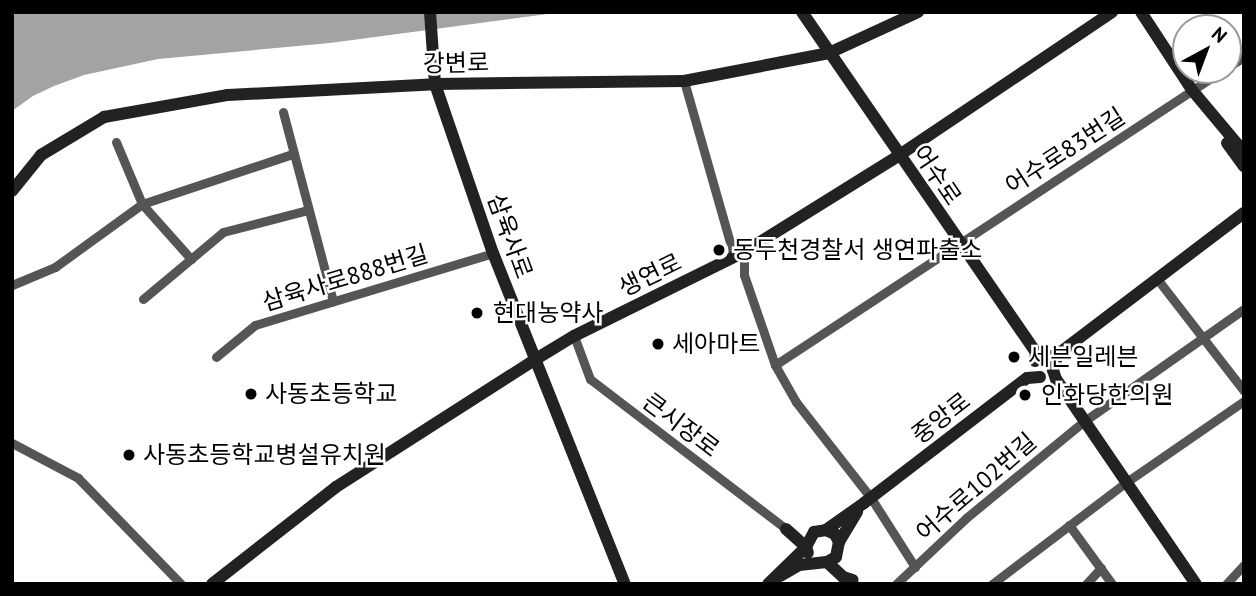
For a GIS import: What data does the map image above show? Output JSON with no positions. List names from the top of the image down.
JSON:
{
  "streets": {
    "main road": [
      "강변로",
      "어수로",
      "삼육사로",
      "생연로",
      "중앙로"
    ],
    "street": [
      "어수로83번길",
      "삼육사로888번길",
      "큰시장로",
      "어수로102번길"
    ]
  },
  "crossings": [
    ["강변로", "어수로"],
    ["강변로", "삼육사로"],
    ["어수로83번길", "어수로"],
    ["어수로", "생연로"],
    ["어수로", "중앙로"],
    ["어수로", "어수로102번길"],
    ["삼육사로", "생연로"],
    ["삼육사로", "삼육사로888번길"],
    ["생연로", "큰시장로"]
  ],
  "places": [
    "동두천경찰서 생연파출소",
    "현대농약사",
    "세아마트",
    "세븐일레븐",
    "사동초등학교",
    "인화당한의원",
    "사동초등학교병설유치원"
  ],
  "north": "top right"
}
